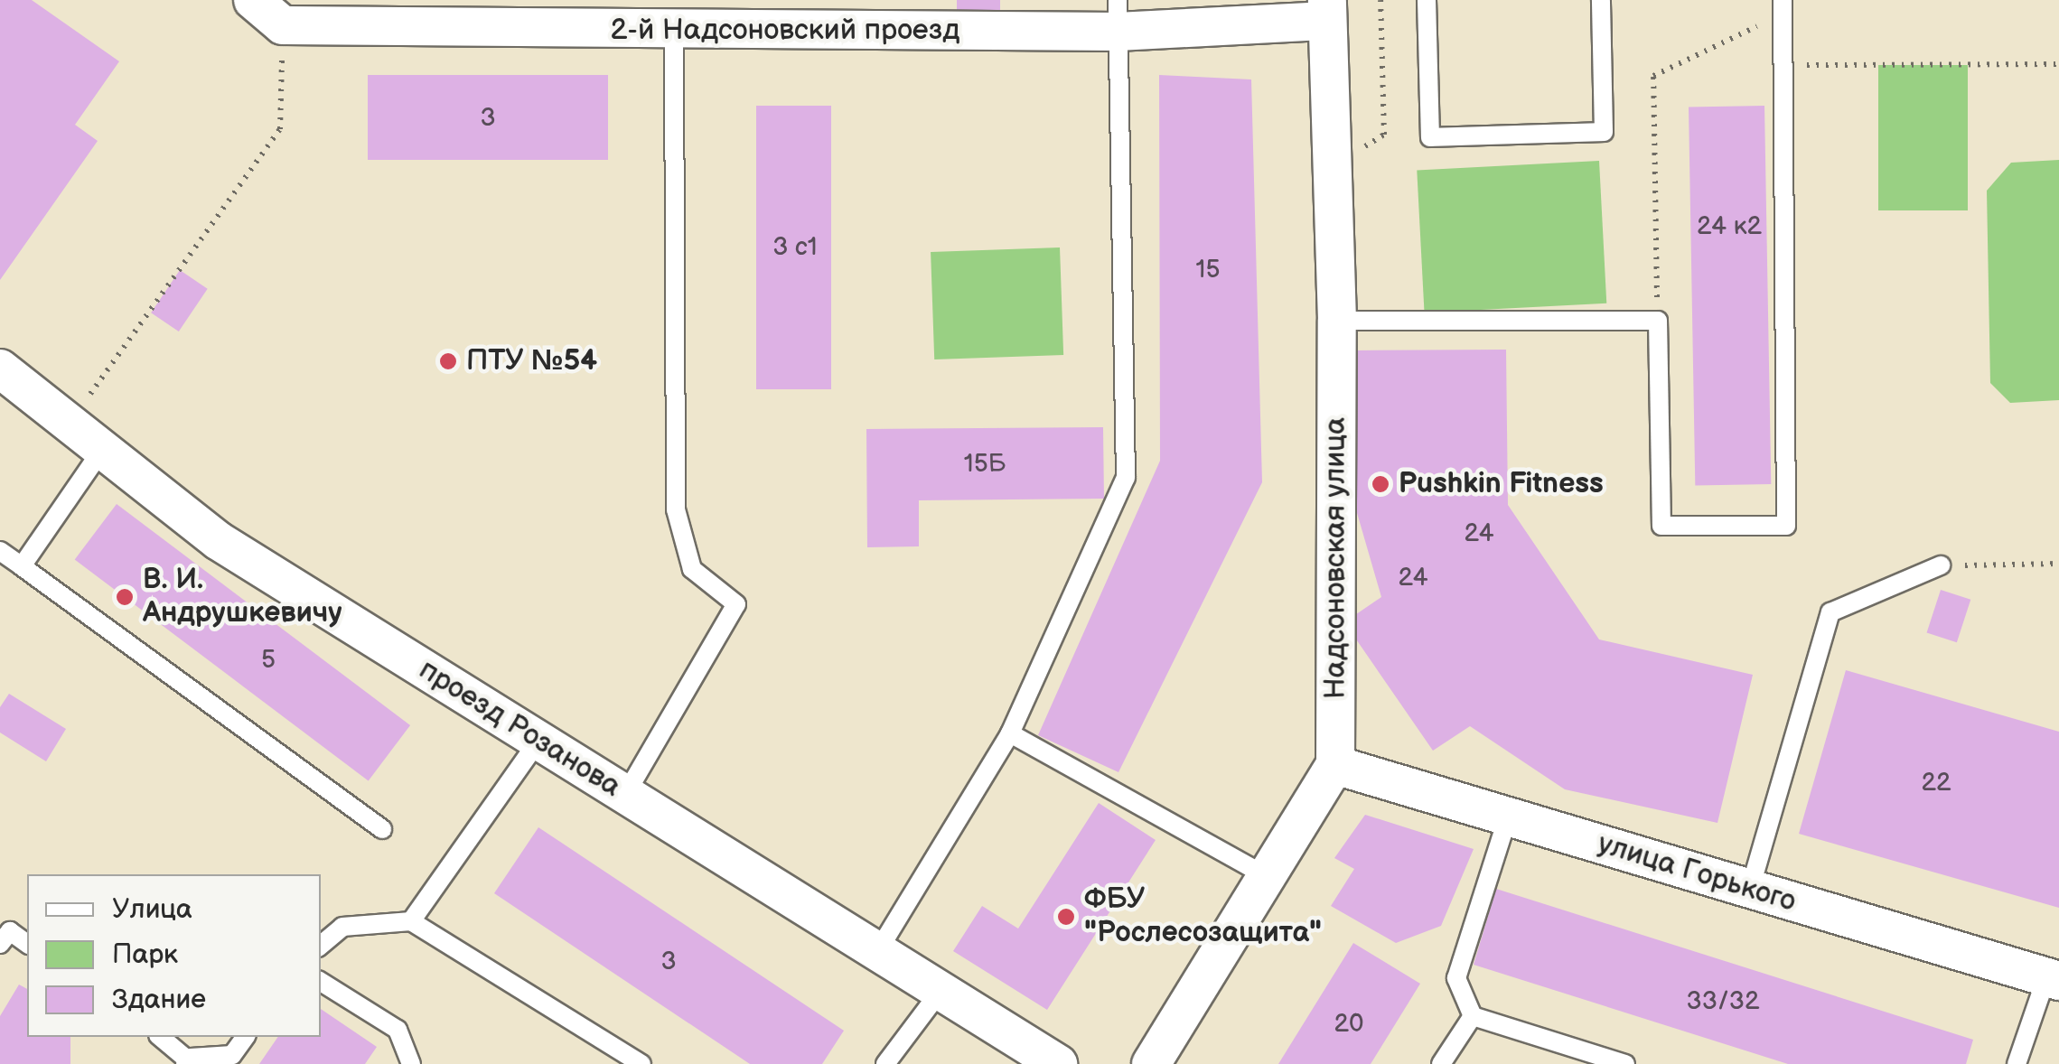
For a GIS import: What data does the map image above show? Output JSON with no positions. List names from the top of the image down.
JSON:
{
  "streets": {
    "street": [
      "2-й Надсоновский проезд",
      "Надсоновская улица",
      "проезд Розанова",
      "улица Горького"
    ]
  },
  "crossings": [
    ["2-й Надсоновский проезд", "Надсоновская улица"],
    ["Надсоновская улица", "улица Горького"]
  ],
  "places": [
    "ПТУ №54",
    "Pushkin Fitness",
    "В. И. Андрушкевичу",
    "ФБУ \"Рослесозащита\""
  ],
  "house_numbers": [
    "3",
    "24 к2",
    "3 с1",
    "15",
    "15Б",
    "24",
    "24",
    "5",
    "22",
    "3",
    "33/32",
    "20"
  ],
  "legend": ["Улица", "Парк", "Здание"]
}
